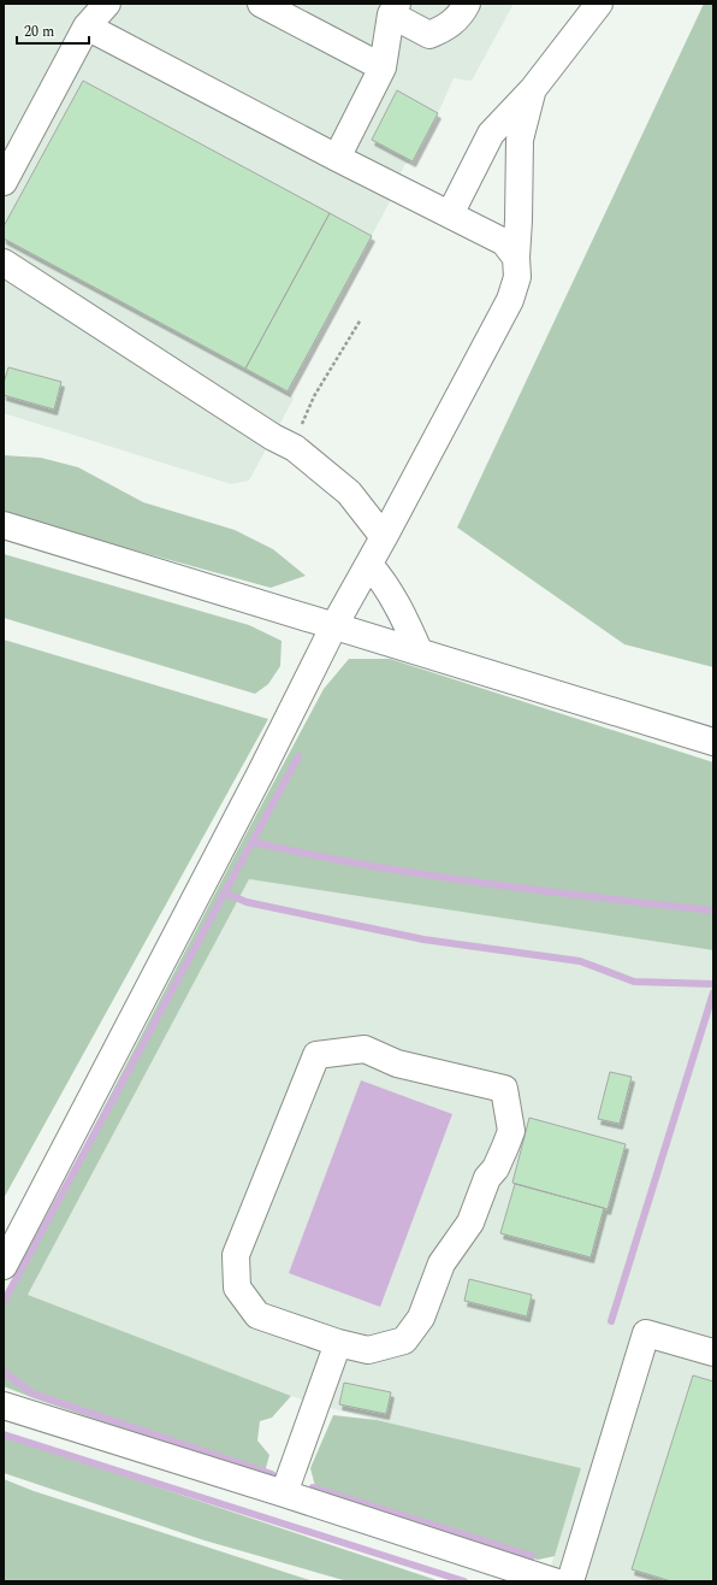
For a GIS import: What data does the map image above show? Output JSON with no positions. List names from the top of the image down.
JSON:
{
  "scale_bar": "20 m"
}
